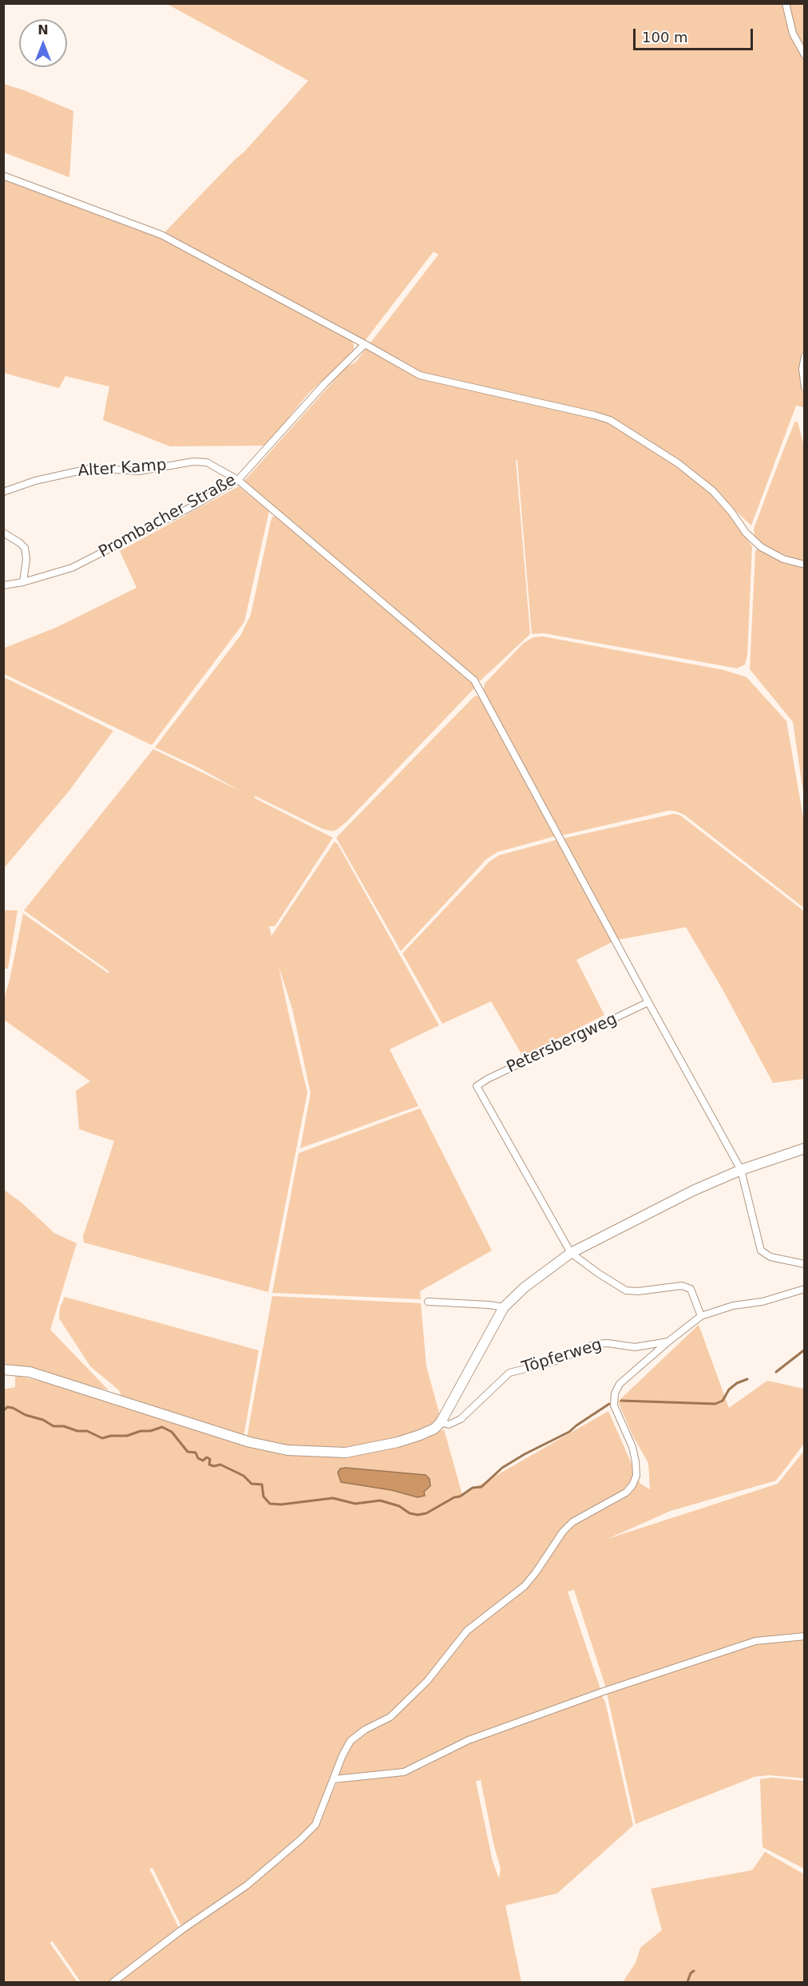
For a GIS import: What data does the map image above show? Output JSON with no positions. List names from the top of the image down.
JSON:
{
  "streets": {
    "street": [
      "Alter Kamp",
      "Prombacher Straße",
      "Petersbergweg",
      "Töpferweg"
    ]
  },
  "crossings": [
    ["Alter Kamp", "Prombacher Straße"],
    ["Alter Kamp", "Petersbergweg"]
  ],
  "scale_bar": "100 m",
  "north": "top"
}
